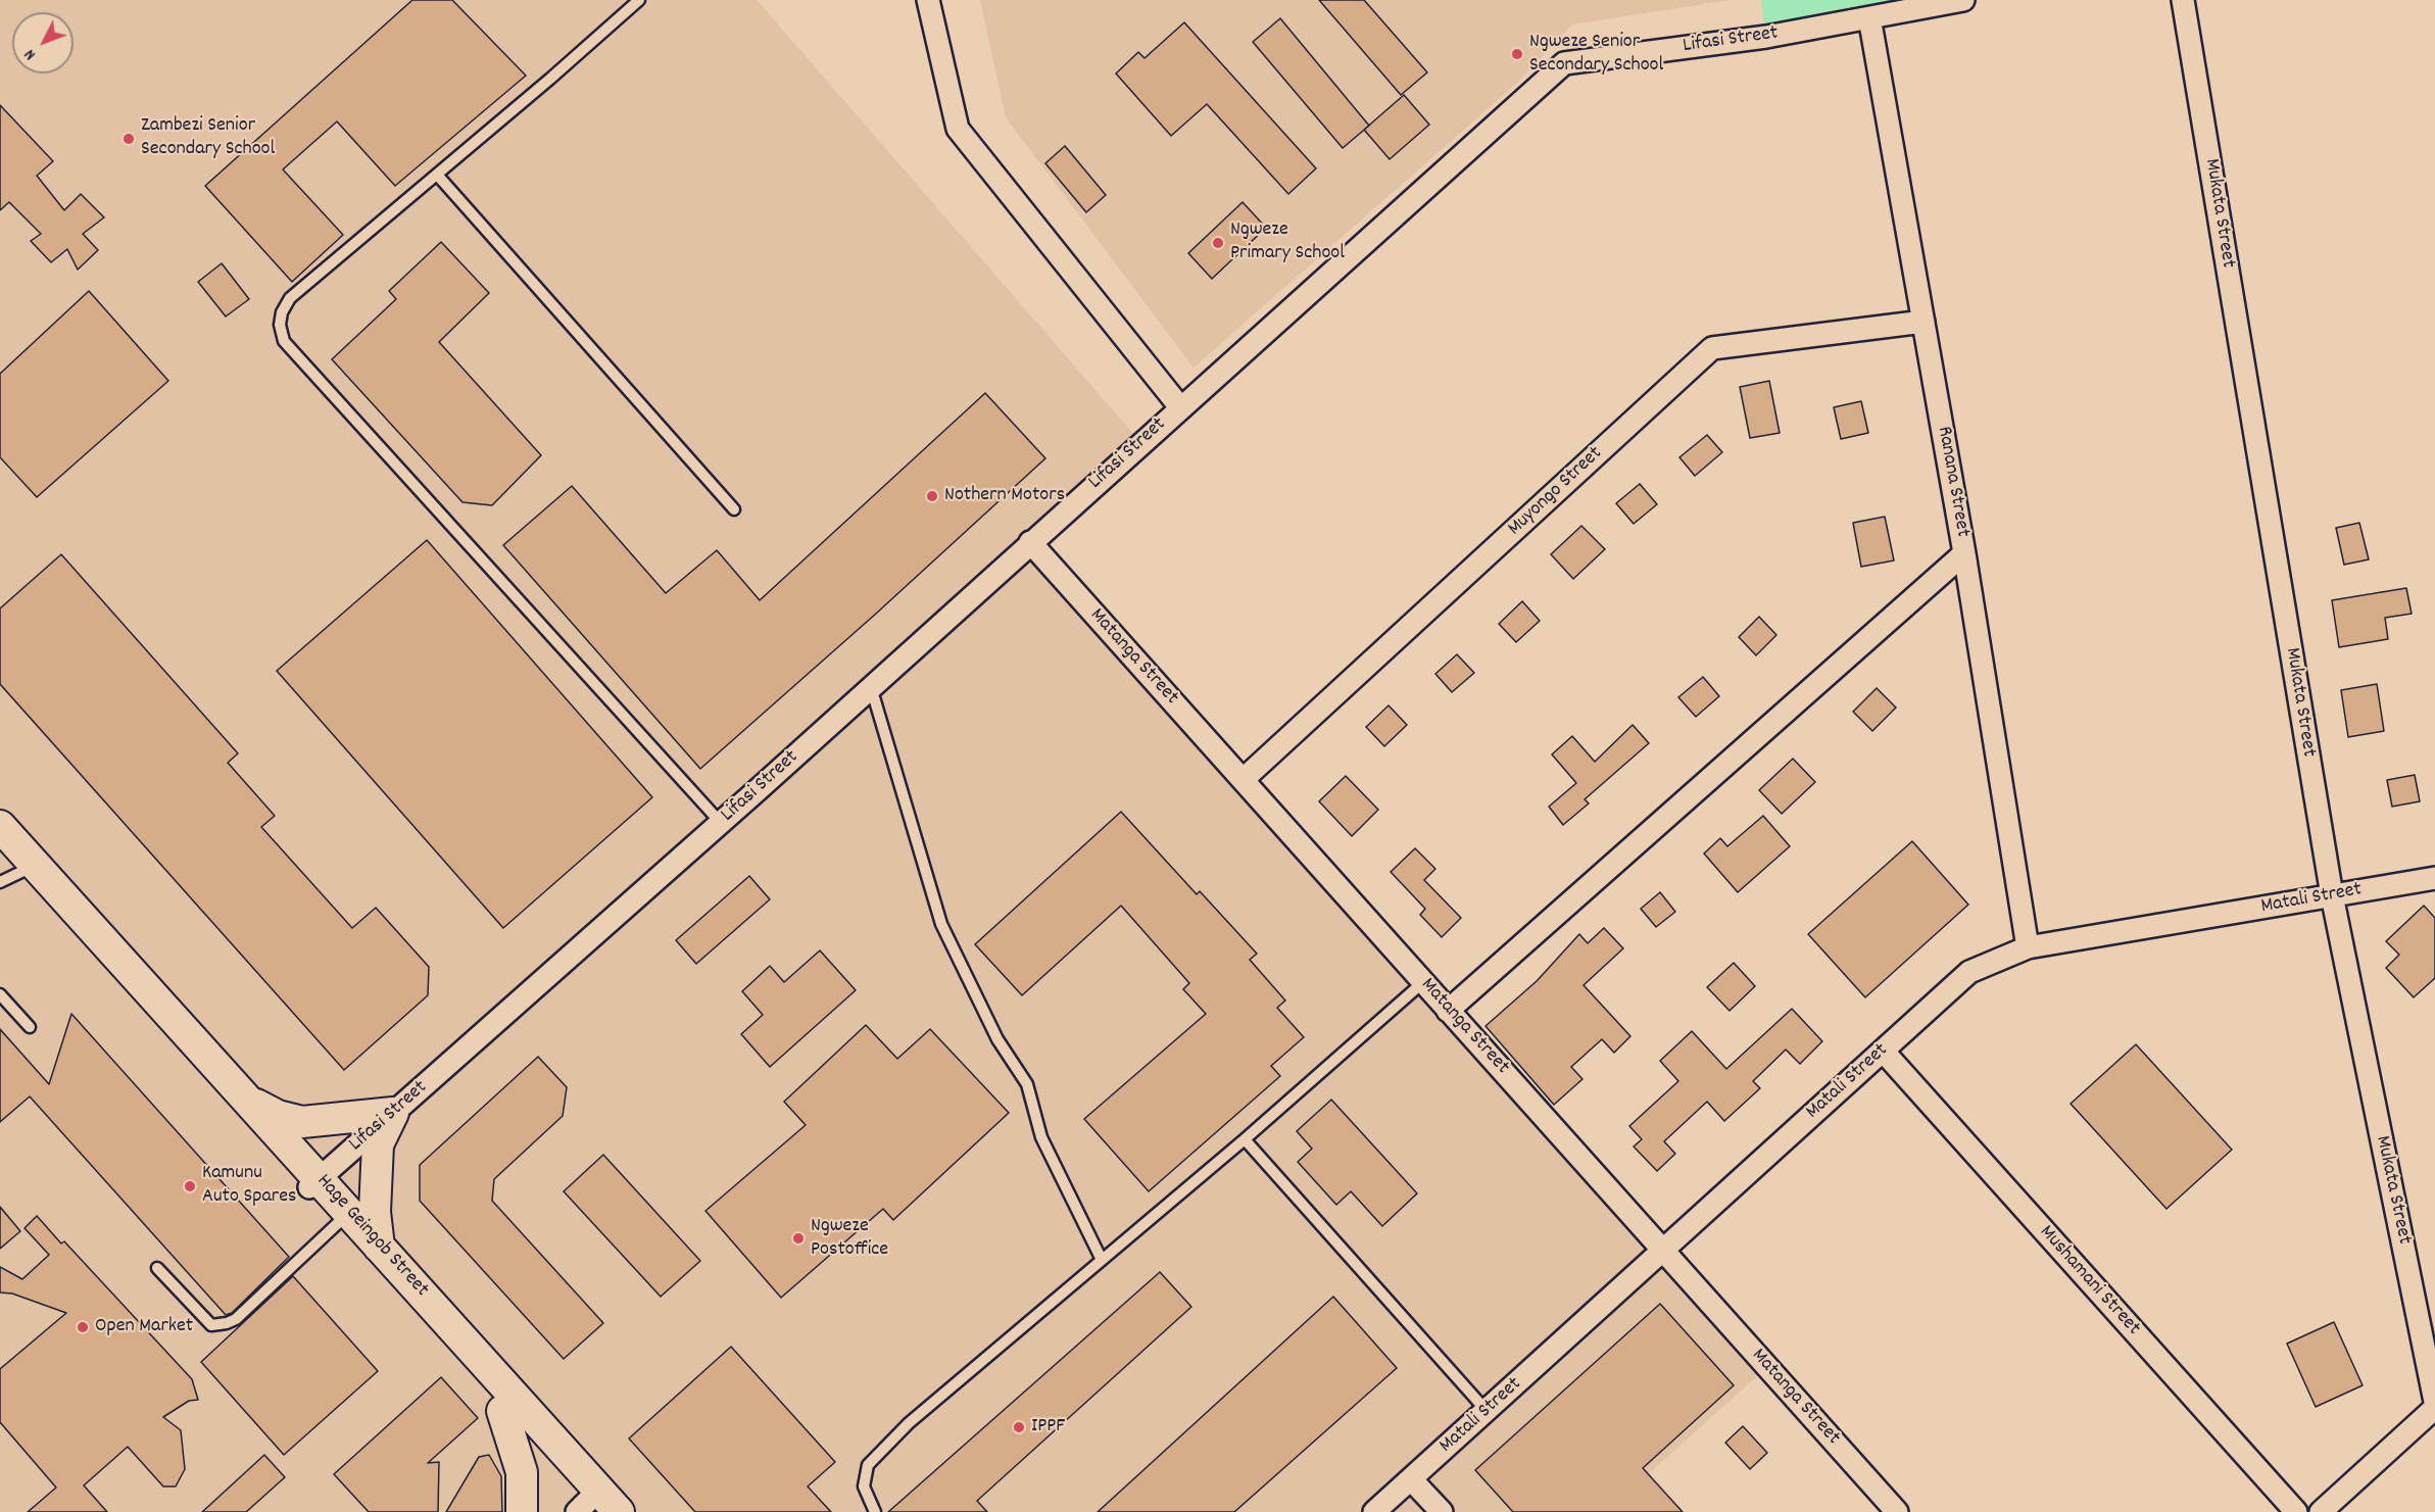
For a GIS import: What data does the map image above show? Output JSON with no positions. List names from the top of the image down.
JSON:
{
  "streets": {
    "street": [
      "Lifasi Street",
      "Mukata Street",
      "Ranana Street",
      "Muyongo Street",
      "Matanga Street",
      "Matali Street",
      "Hage Geingob Street",
      "Mushamani Street"
    ]
  },
  "crossings": [
    ["Lifasi Street", "Ranana Street"],
    ["Lifasi Street", "Matanga Street"],
    ["Lifasi Street", "Hage Geingob Street"],
    ["Mukata Street", "Matali Street"],
    ["Ranana Street", "Muyongo Street"],
    ["Ranana Street", "Matali Street"],
    ["Muyongo Street", "Matanga Street"],
    ["Matanga Street", "Matali Street"],
    ["Matali Street", "Mushamani Street"]
  ],
  "places": [
    "Ngweze Senior Secondary School",
    "Zambezi Senior Secondary School",
    "Ngweze Primary School",
    "Nothern Motors",
    "Kamunu Auto Spares",
    "Ngweze Postoffice",
    "Open Market",
    "IPPF"
  ],
  "north": "bottom left"
}
